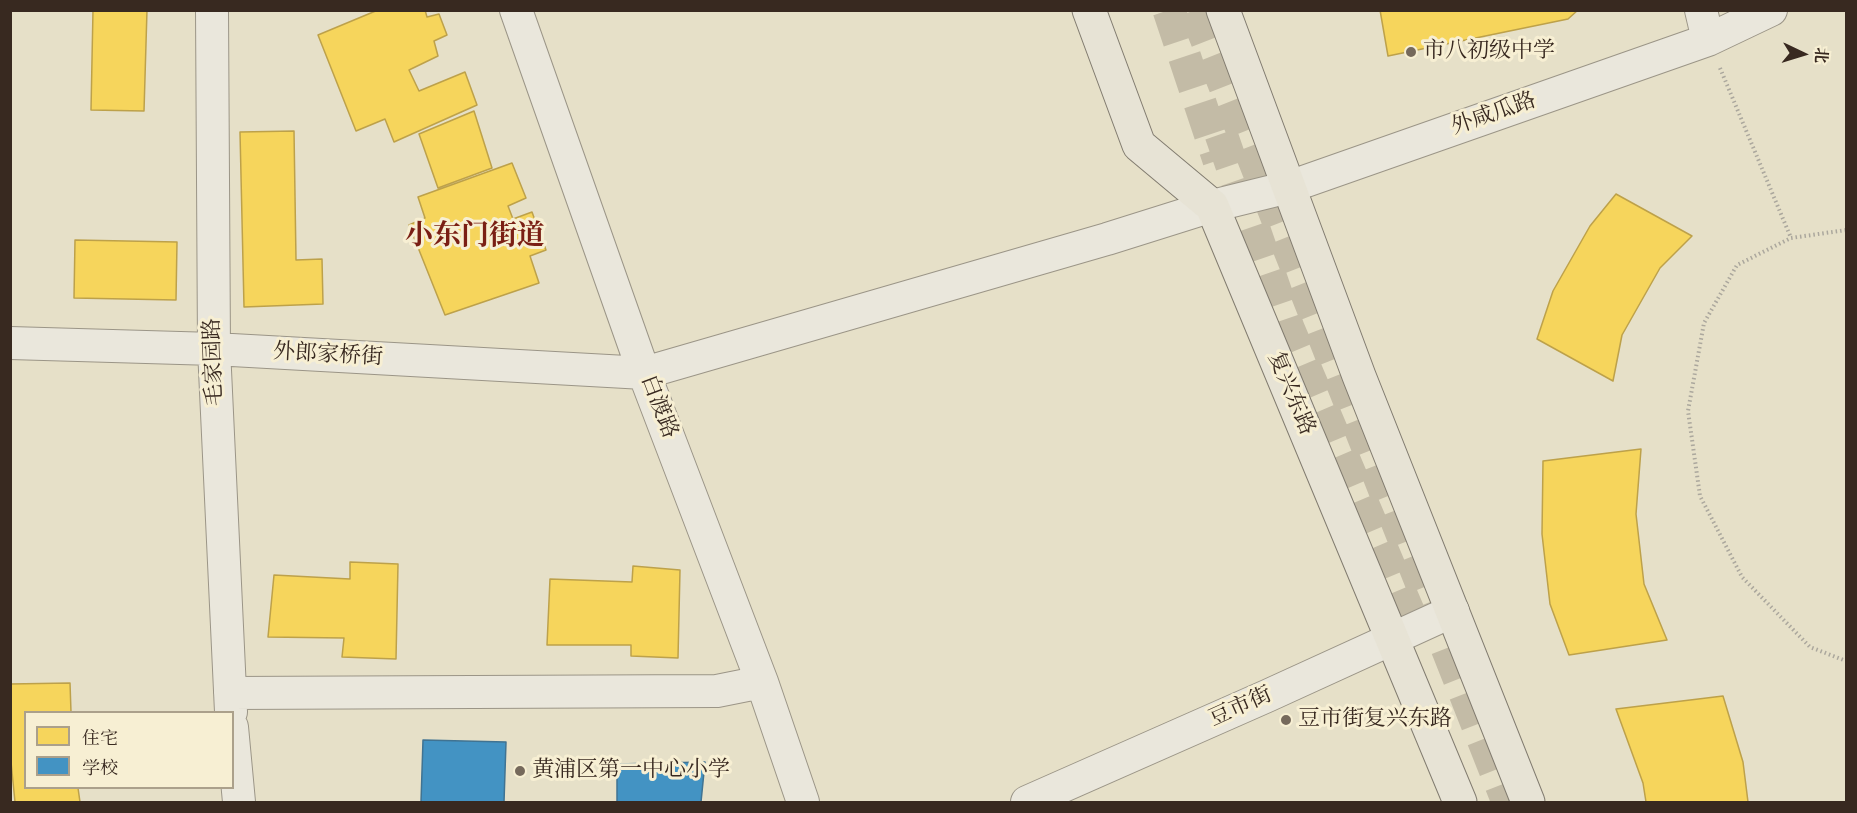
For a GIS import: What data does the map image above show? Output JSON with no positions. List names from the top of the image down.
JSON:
{
  "streets": {
    "main road": ["复兴东路"],
    "street": [
      "外咸瓜路",
      "外郎家桥街",
      "毛家园路",
      "白渡路",
      "豆市街"
    ]
  },
  "crossings": [
    ["外咸瓜路", "外郎家桥街"],
    ["外咸瓜路", "复兴东路"],
    ["外郎家桥街", "毛家园路"],
    ["外郎家桥街", "复兴东路"],
    ["外郎家桥街", "白渡路"],
    ["复兴东路", "豆市街"]
  ],
  "districts": ["小东门街道"],
  "places": ["市八初级中学", "豆市街复兴东路", "黄浦区第一中心小学"],
  "legend": ["住宅", "学校"],
  "north": "right"
}
